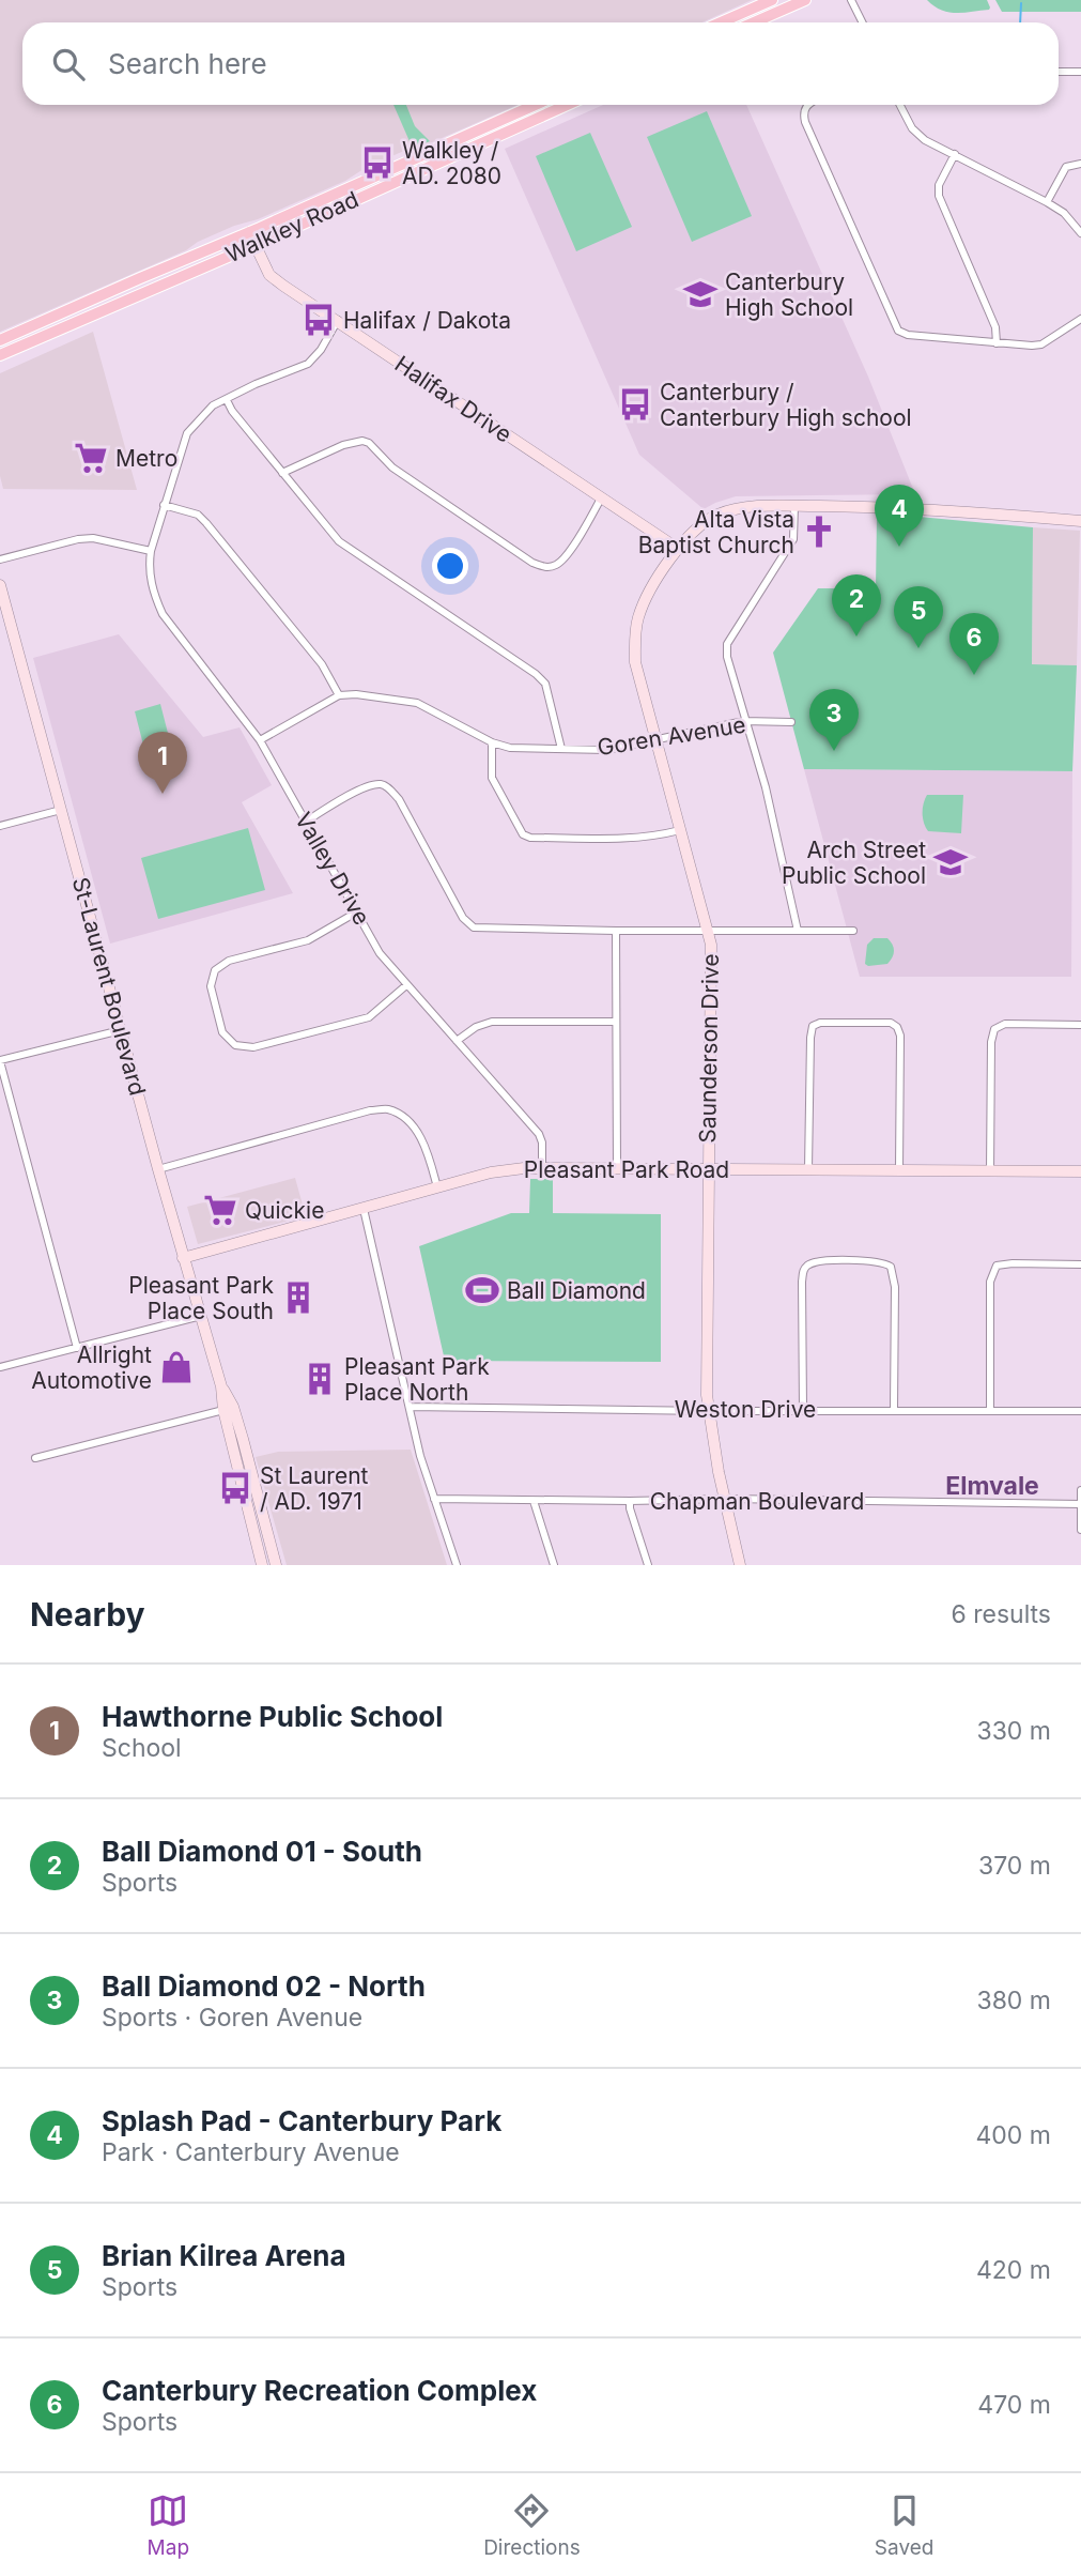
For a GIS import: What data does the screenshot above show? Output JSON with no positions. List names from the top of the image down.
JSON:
{
  "streets": {
    "main road": ["Walkley Road"],
    "street": [
      "Halifax Drive",
      "Goren Avenue",
      "Valley Drive",
      "St-Laurent Boulevard",
      "Saunderson Drive",
      "Pleasant Park Road",
      "Weston Drive",
      "Chapman Boulevard"
    ]
  },
  "crossings": [
    ["Walkley Road", "Halifax Drive"],
    ["Halifax Drive", "Valley Drive"],
    ["Halifax Drive", "Saunderson Drive"],
    ["Goren Avenue", "Saunderson Drive"],
    ["Valley Drive", "Pleasant Park Road"],
    ["St-Laurent Boulevard", "Pleasant Park Road"],
    ["Saunderson Drive", "Pleasant Park Road"],
    ["Saunderson Drive", "Weston Drive"],
    ["Saunderson Drive", "Chapman Boulevard"]
  ],
  "districts": ["Elmvale"],
  "places": {
    "bus stop": [
      "Walkley / AD. 2080",
      "Halifax / Dakota",
      "Canterbury / Canterbury High school",
      "St Laurent / AD. 1971"
    ],
    "school or university": ["Canterbury High School", "Arch Street Public School"],
    "supermarket": ["Metro", "Quickie"],
    "church": ["Alta Vista Baptist Church"],
    "sports": ["Ball Diamond"],
    "building": ["Pleasant Park Place South", "Pleasant Park Place North"],
    "shop": ["Allright Automotive"]
  },
  "page": {
    "search": "Search here",
    "pins": [
      "4",
      "2",
      "5",
      "6",
      "3",
      "1"
    ],
    "heading": ["Nearby", "6 results"],
    "list": [
      {
        "mark": "1",
        "name": "Hawthorne Public School",
        "note": "School",
        "value": "330 m"
      },
      {
        "mark": "2",
        "name": "Ball Diamond 01 - South",
        "note": "Sports",
        "value": "370 m"
      },
      {
        "mark": "3",
        "name": "Ball Diamond 02 - North",
        "note": "Sports · Goren Avenue",
        "value": "380 m"
      },
      {
        "mark": "4",
        "name": "Splash Pad - Canterbury Park",
        "note": "Park · Canterbury Avenue",
        "value": "400 m"
      },
      {
        "mark": "5",
        "name": "Brian Kilrea Arena",
        "note": "Sports",
        "value": "420 m"
      },
      {
        "mark": "6",
        "name": "Canterbury Recreation Complex",
        "note": "Sports",
        "value": "470 m"
      }
    ],
    "nav": ["Map", "Directions", "Saved"]
  }
}
